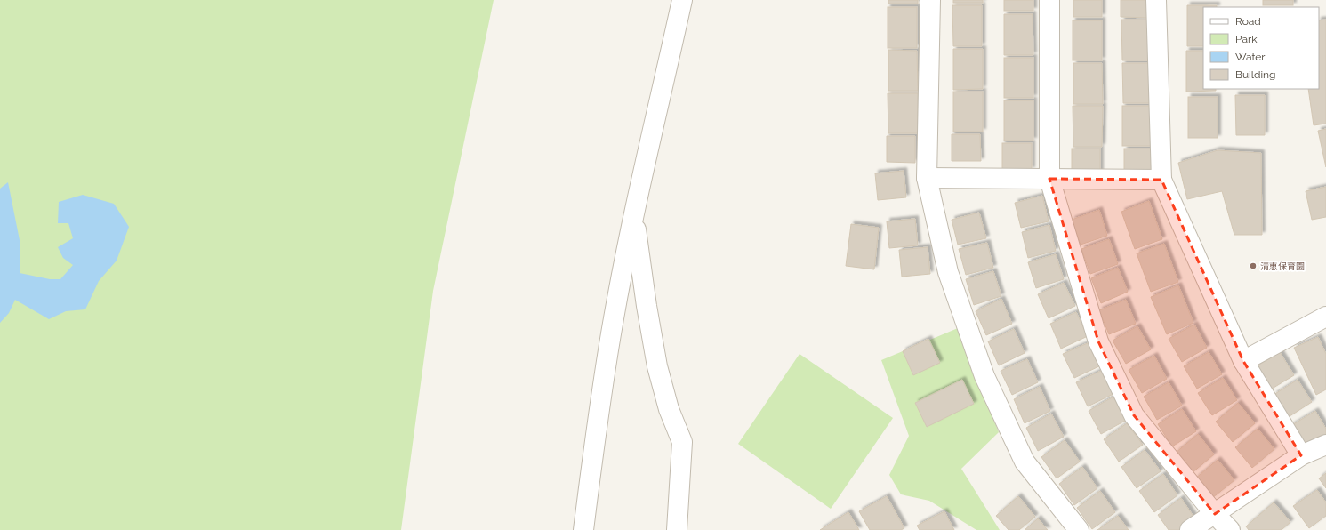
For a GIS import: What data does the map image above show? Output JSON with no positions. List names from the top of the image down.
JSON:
{
  "places": ["清恵保育園"],
  "legend": [
    "Road",
    "Park",
    "Water",
    "Building"
  ]
}
